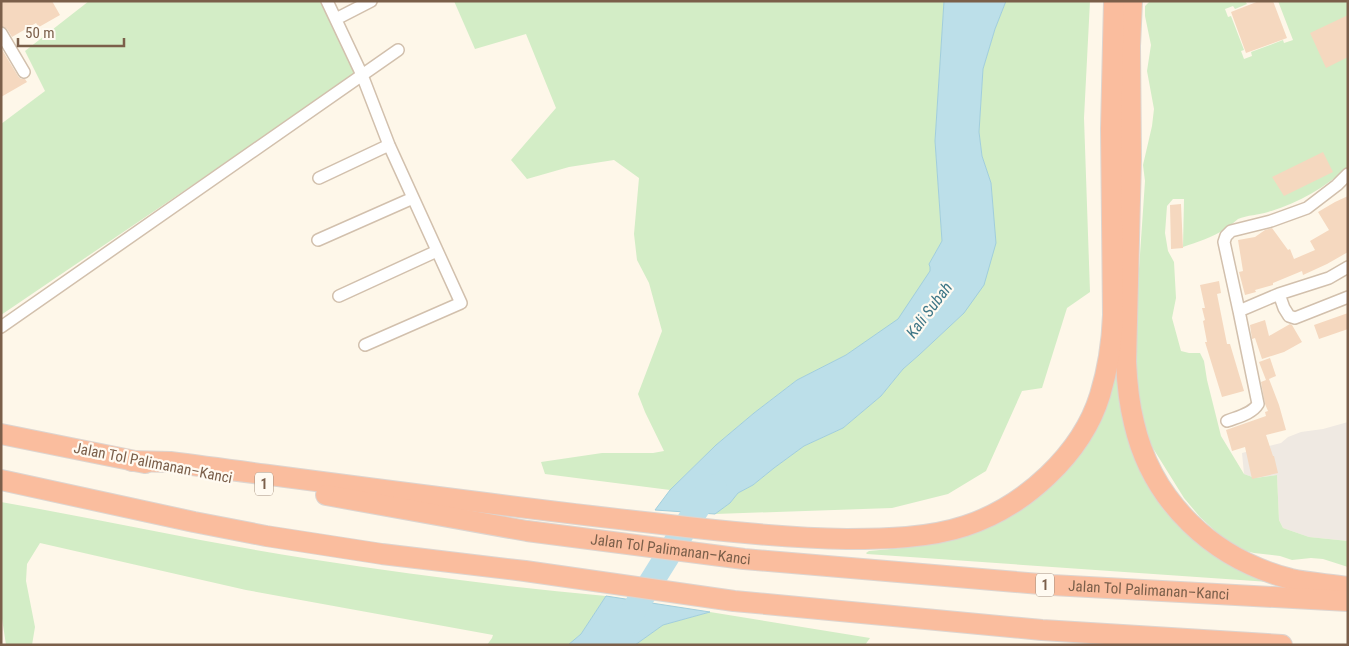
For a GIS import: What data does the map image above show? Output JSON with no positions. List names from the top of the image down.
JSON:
{
  "streets": {
    "highway": ["Jalan Tol Palimanan–Kanci", "1"]
  },
  "water": ["Kali Subah"],
  "scale_bar": "50 m"
}
